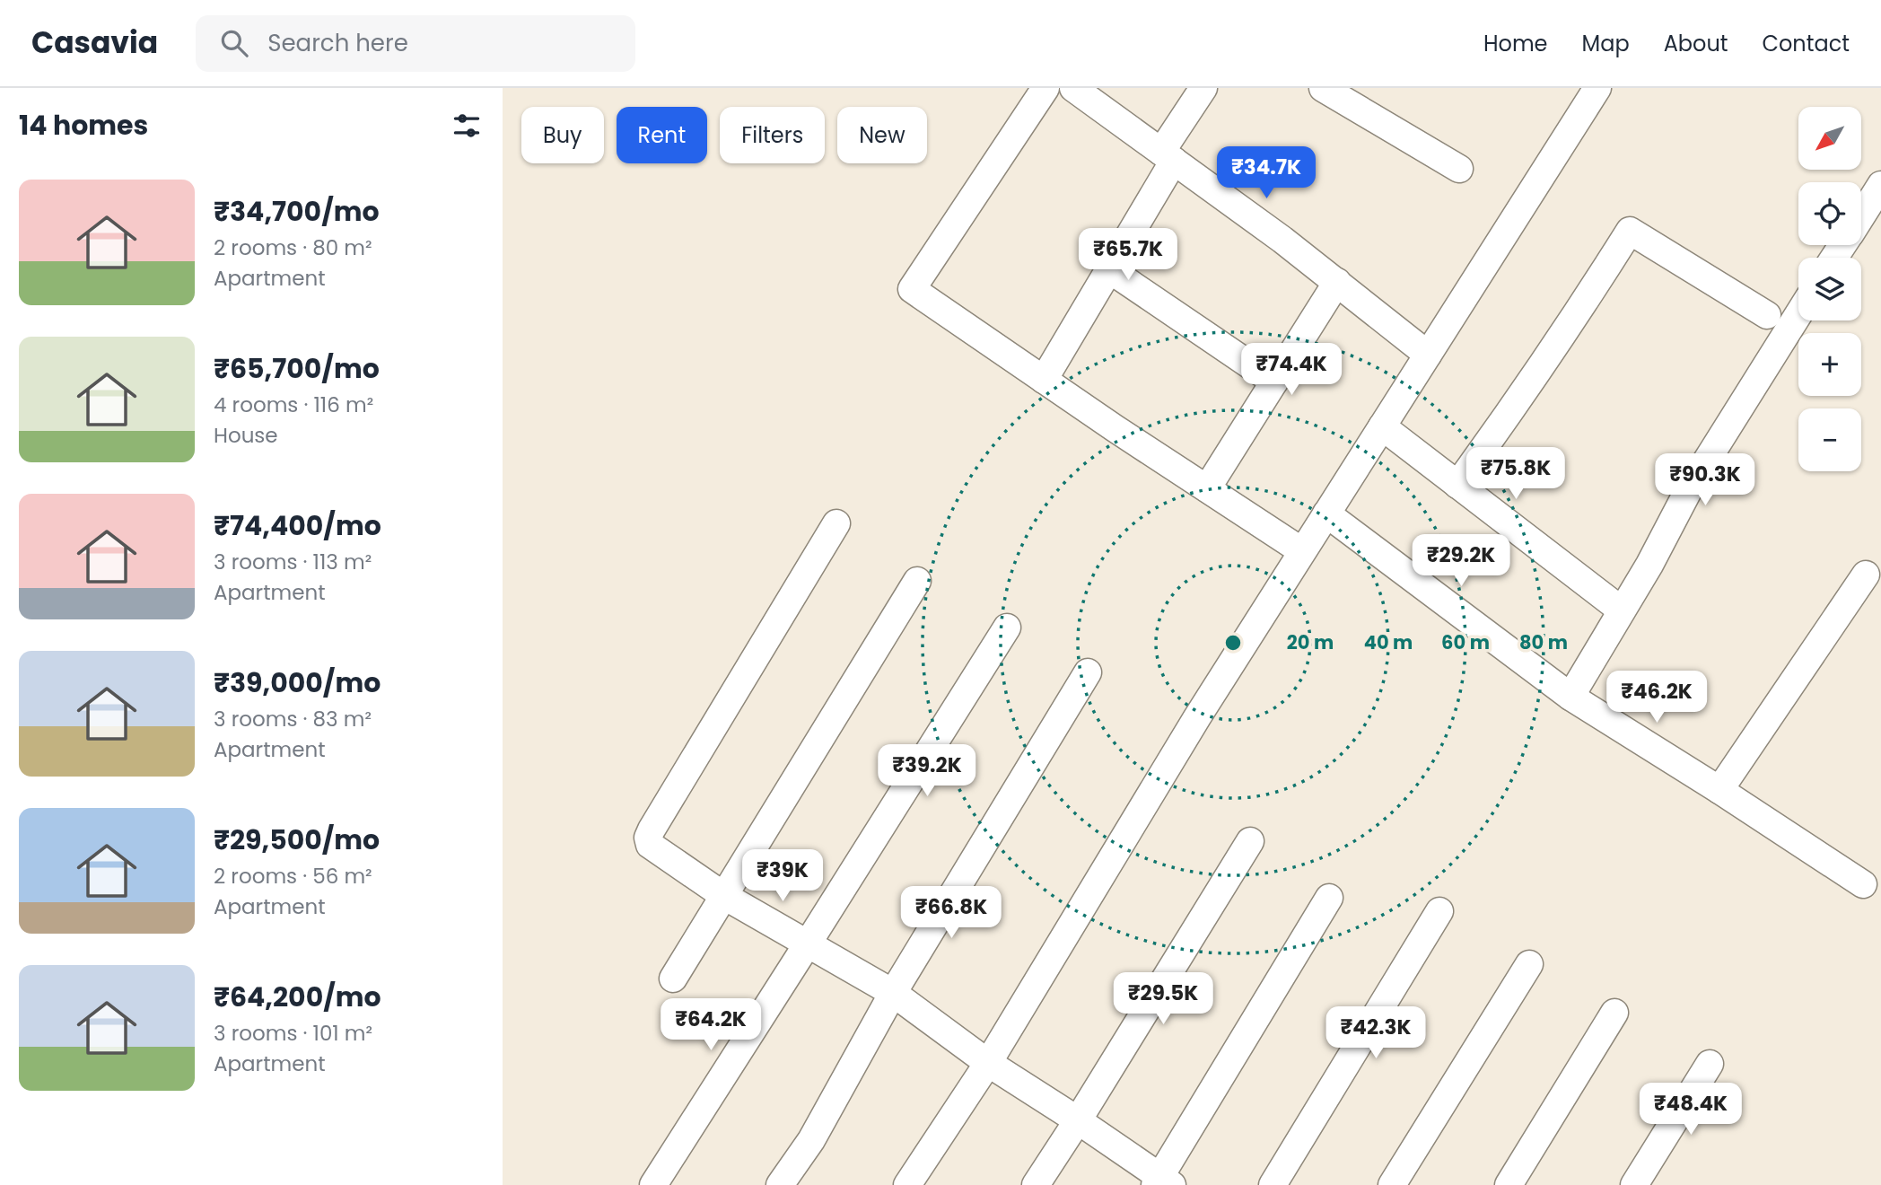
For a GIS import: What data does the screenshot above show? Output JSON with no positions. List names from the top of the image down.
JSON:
{
  "north": "bottom left",
  "page": {
    "header": "Casavia",
    "search": "Search here",
    "nav": [
      "Home",
      "Map",
      "About",
      "Contact"
    ],
    "heading": "14 homes",
    "map_buttons": ["+", "−"],
    "chip": [
      "Buy",
      "Rent",
      "Filters",
      "New"
    ],
    "price": [
      "₹34.7K",
      "₹65.7K",
      "₹74.4K",
      "₹75.8K",
      "₹90.3K",
      "₹29.2K",
      "₹46.2K",
      "₹39.2K",
      "₹39K",
      "₹66.8K",
      "₹29.5K",
      "₹64.2K",
      "₹42.3K",
      "₹48.4K"
    ],
    "list": [
      {
        "name": "₹34,700/mo",
        "note": "2 rooms · 80 m² · Apartment"
      },
      {
        "name": "₹65,700/mo",
        "note": "4 rooms · 116 m² · House"
      },
      {
        "name": "₹74,400/mo",
        "note": "3 rooms · 113 m² · Apartment"
      },
      {
        "name": "₹39,000/mo",
        "note": "3 rooms · 83 m² · Apartment"
      },
      {
        "name": "₹29,500/mo",
        "note": "2 rooms · 56 m² · Apartment"
      },
      {
        "name": "₹64,200/mo",
        "note": "3 rooms · 101 m² · Apartment"
      }
    ]
  },
  "rings": [
    "20 m",
    "40 m",
    "60 m",
    "80 m"
  ]
}
